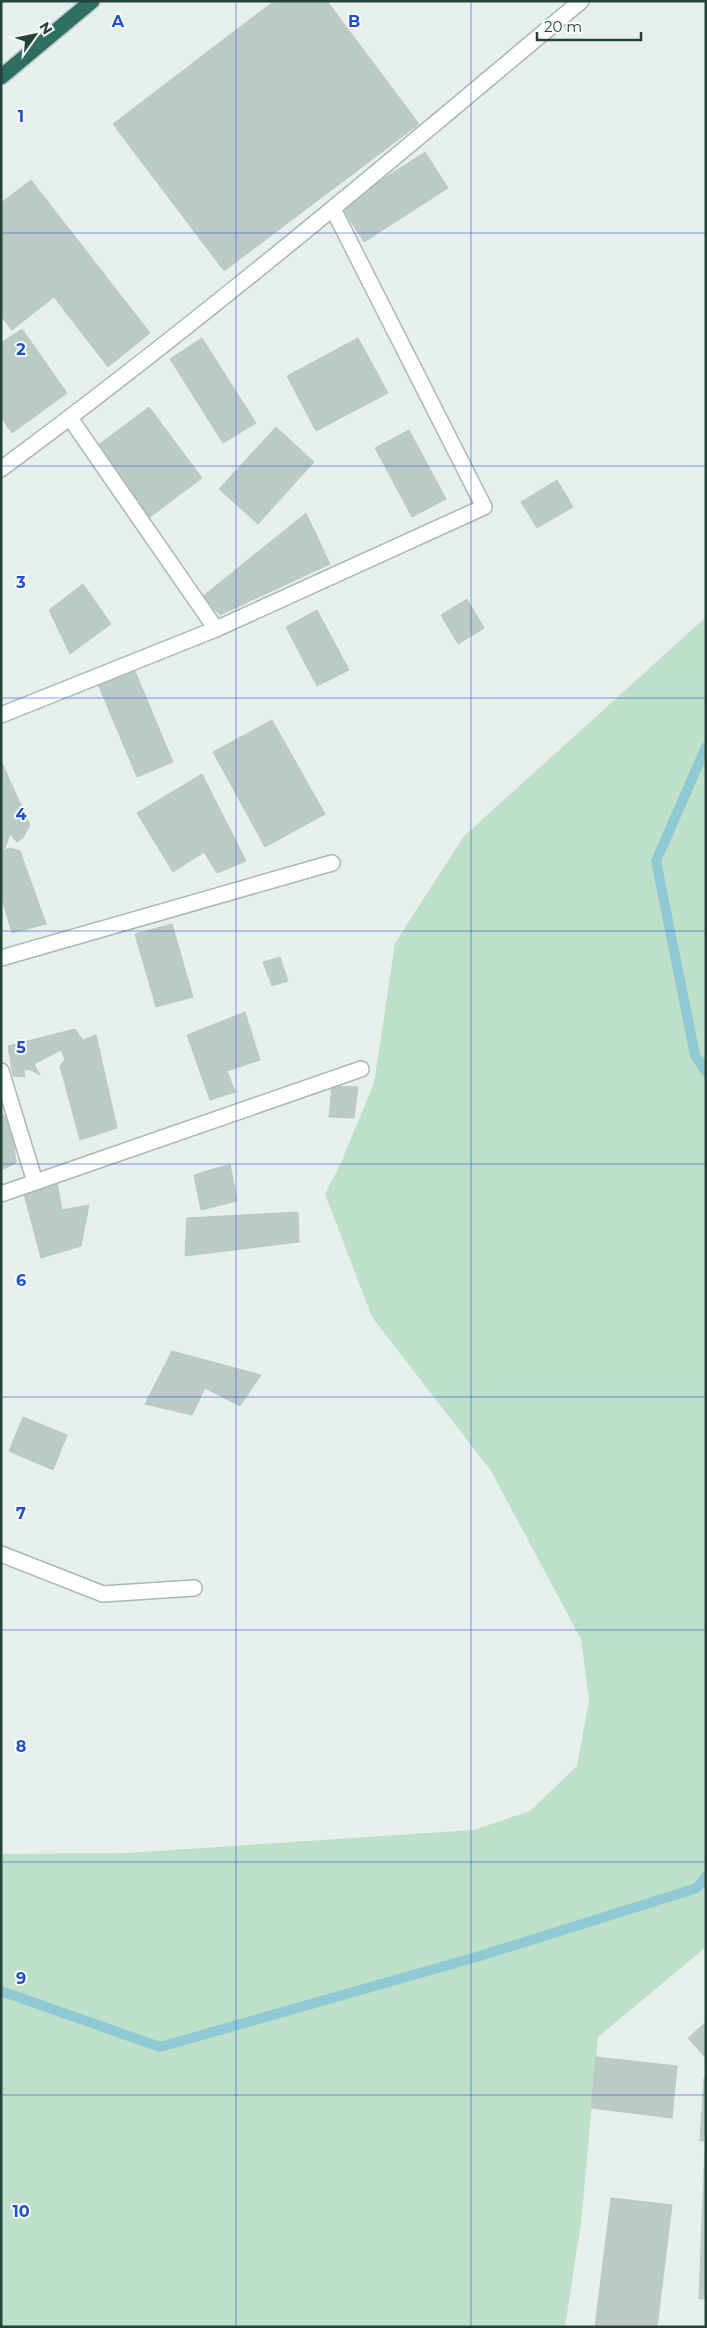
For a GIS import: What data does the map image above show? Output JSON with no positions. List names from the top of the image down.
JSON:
{
  "scale_bar": "20 m",
  "north": "top right",
  "grid": {
    "columns": ["A", "B"],
    "rows": [
      "1",
      "2",
      "3",
      "4",
      "5",
      "6",
      "7",
      "8",
      "9",
      "10"
    ]
  }
}
